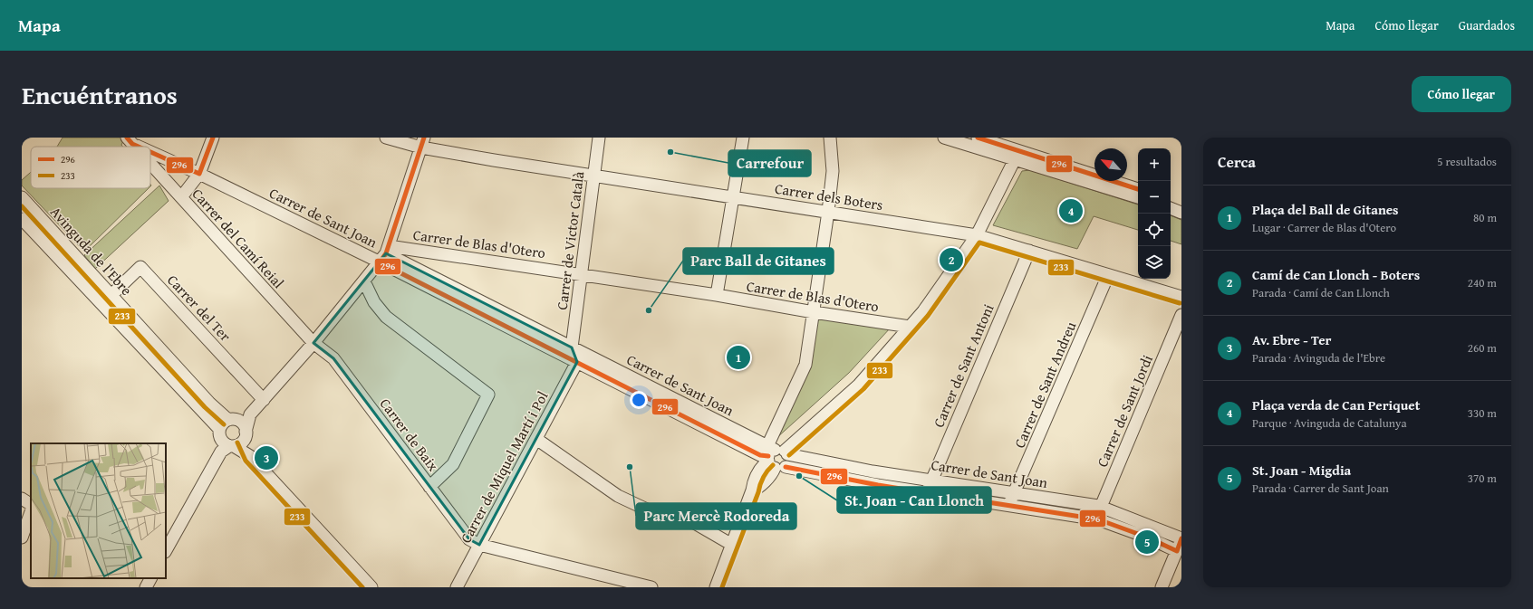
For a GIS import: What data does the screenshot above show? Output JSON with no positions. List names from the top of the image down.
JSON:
{
  "streets": {
    "street": [
      "Carrer dels Boters",
      "Carrer de Sant Joan",
      "Carrer del Camí Reial",
      "Carrer de Victor Català",
      "Carrer de Blas d'Otero",
      "Avinguda de l'Ebre",
      "Carrer del Ter",
      "Carrer de Sant Antoni",
      "Carrer de Sant Andreu",
      "Carrer de Sant Jordi",
      "Carrer de Baix",
      "Carrer de Miquel Martí i Pol"
    ]
  },
  "crossings": [
    ["Carrer dels Boters", "Carrer de Victor Català"],
    ["Carrer dels Boters", "Carrer de Sant Antoni"],
    ["Carrer dels Boters", "Carrer de Sant Andreu"],
    ["Carrer de Sant Joan", "Carrer de Victor Català"],
    ["Carrer de Sant Joan", "Carrer de Blas d'Otero"],
    ["Carrer de Sant Joan", "Carrer de Sant Antoni"],
    ["Carrer de Sant Joan", "Carrer de Sant Andreu"],
    ["Carrer de Sant Joan", "Carrer de Sant Jordi"],
    ["Carrer de Sant Joan", "Carrer de Miquel Martí i Pol"],
    ["Carrer del Camí Reial", "Carrer de Baix"],
    ["Carrer de Victor Català", "Carrer de Blas d'Otero"],
    ["Avinguda de l'Ebre", "Carrer del Ter"],
    ["Carrer de Baix", "Carrer de Miquel Martí i Pol"]
  ],
  "places": [
    "Carrefour",
    "Parc Ball de Gitanes",
    "Parc Mercè Rodoreda",
    "St. Joan - Can Llonch"
  ],
  "lines": ["transit line 296", "transit line 233"],
  "legend": ["296", "233"],
  "north": "top left",
  "page": {
    "header": "Mapa",
    "nav": ["Mapa", "Cómo llegar", "Guardados"],
    "title": "Encuéntranos",
    "buttons": "Cómo llegar",
    "heading": ["Cerca", "5 resultados"],
    "map_buttons": ["+", "−"],
    "list": [
      {
        "mark": "1",
        "name": "Plaça del Ball de Gitanes",
        "note": "Lugar · Carrer de Blas d'Otero",
        "value": "80 m"
      },
      {
        "mark": "2",
        "name": "Camí de Can Llonch - Boters",
        "note": "Parada · Camí de Can Llonch",
        "value": "240 m"
      },
      {
        "mark": "3",
        "name": "Av. Ebre - Ter",
        "note": "Parada · Avinguda de l'Ebre",
        "value": "260 m"
      },
      {
        "mark": "4",
        "name": "Plaça verda de Can Periquet",
        "note": "Parque · Avinguda de Catalunya",
        "value": "330 m"
      },
      {
        "mark": "5",
        "name": "St. Joan - Migdia",
        "note": "Parada · Carrer de Sant Joan",
        "value": "370 m"
      }
    ],
    "pins": [
      "4",
      "2",
      "1",
      "3",
      "5"
    ]
  }
}
